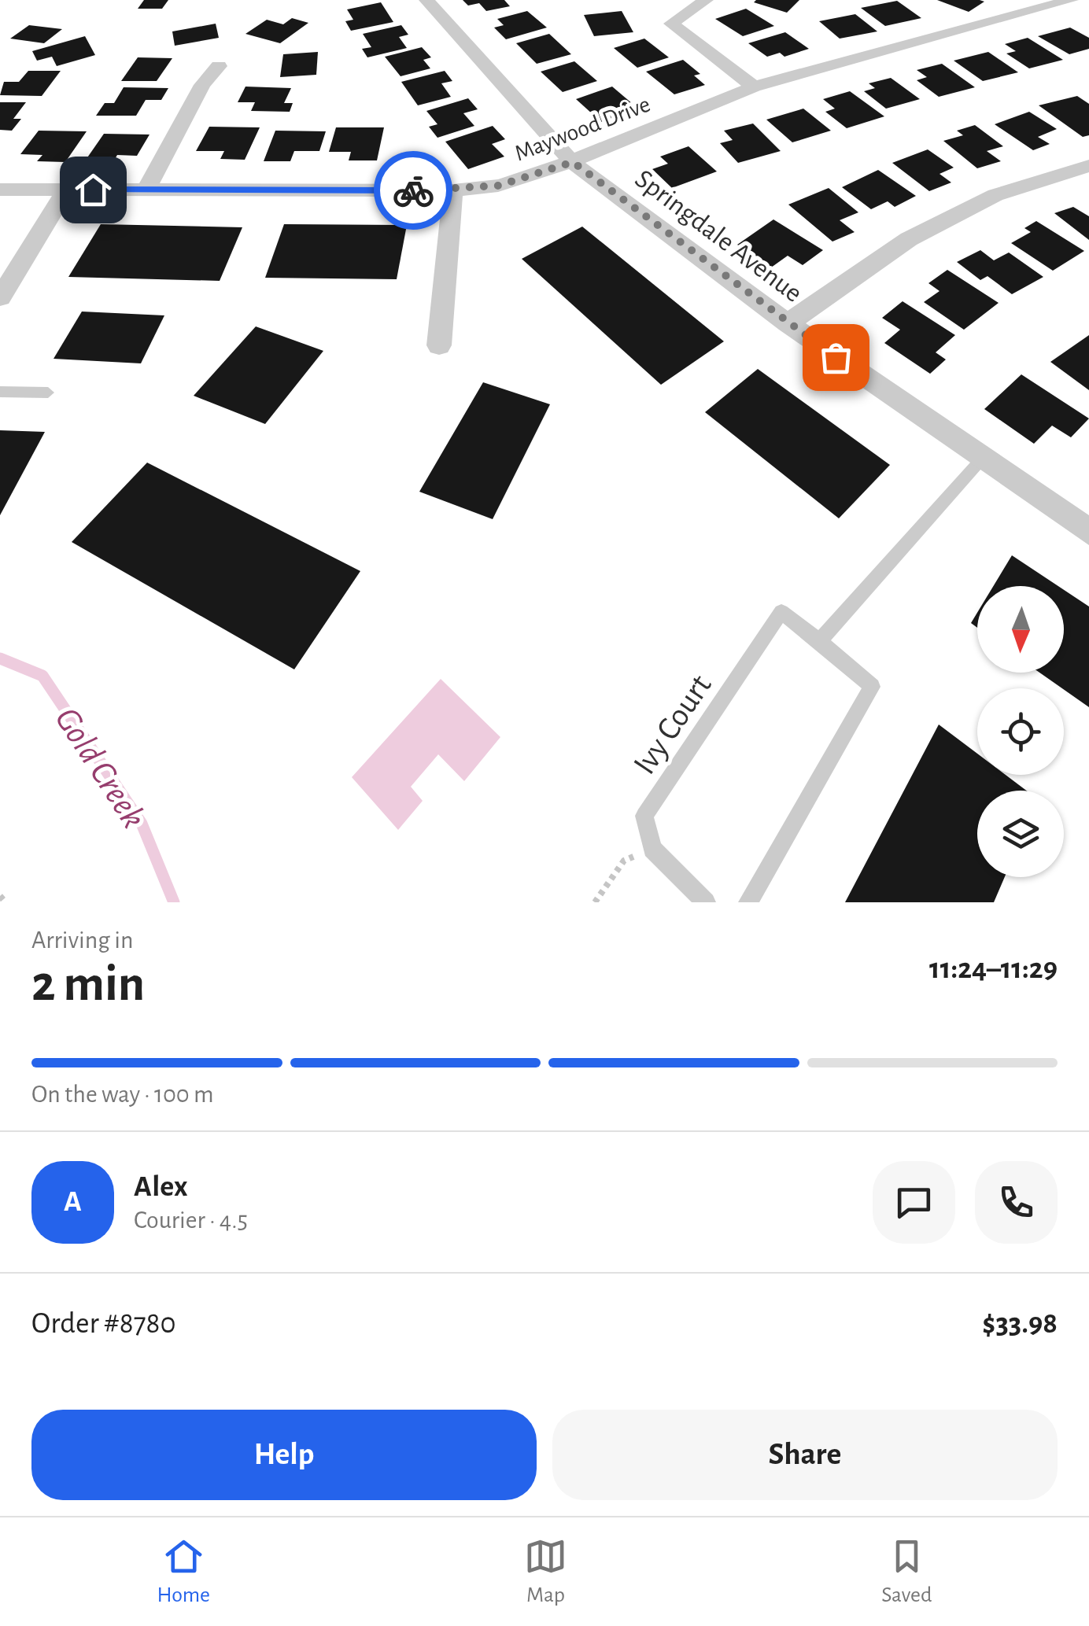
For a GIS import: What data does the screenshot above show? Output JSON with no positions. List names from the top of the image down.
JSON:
{
  "streets": {
    "street": ["Maywood Drive", "Springdale Avenue"],
    "lane": ["Ivy Court"]
  },
  "crossings": [
    ["Maywood Drive", "Springdale Avenue"]
  ],
  "water": ["Gold Creek"],
  "north": "bottom",
  "page": {
    "heading": ["2 min", "Arriving in", "11:24–11:29"],
    "panel": [
      "Alex",
      "Courier · 4.5",
      "Order #8780",
      "$33.98"
    ],
    "bar": "On the way · 100 m",
    "round": "A",
    "buttons": ["Help", "Share"],
    "tabs": ["Home", "Map", "Saved"]
  }
}
